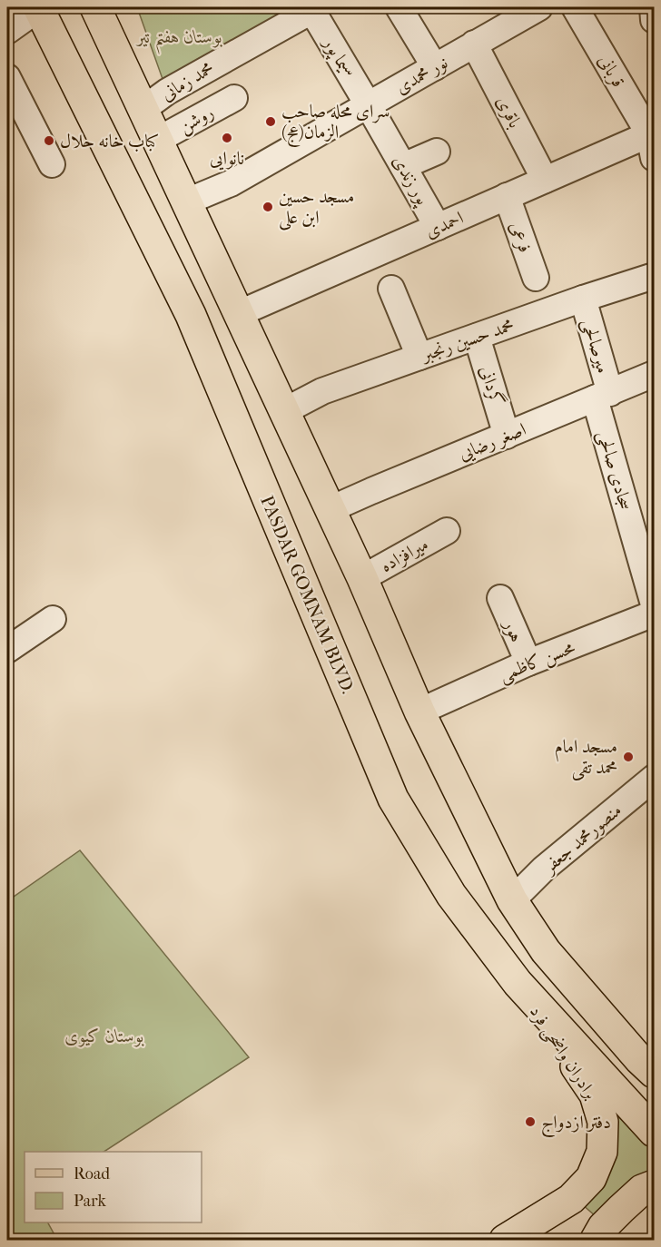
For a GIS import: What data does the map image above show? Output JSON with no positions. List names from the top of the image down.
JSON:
{
  "streets": {
    "main road": ["PASDAR GOMNAM BLVD.", "برادران واضحی فرد"],
    "street": [
      "سیما پور",
      "قربانی",
      "نور محمدی",
      "محمد زمانی",
      "باقری",
      "روشن",
      "پور زندی",
      "احمدی",
      "فرعی",
      "محمد حسین رنجبر",
      "میرصالحی",
      "گردانی",
      "اصغر رضایی",
      "سجادی صالحی",
      "میرافزاده",
      "هور",
      "محسن کاظمی",
      "منصورمحمد جعفر"
    ]
  },
  "crossings": [
    ["سیما پور", "نور محمدی"],
    ["سیما پور", "محمد زمانی"],
    ["سیما پور", "پور زندی"],
    ["قربانی", "احمدی"],
    ["نور محمدی", "باقری"],
    ["نور محمدی", "پور زندی"],
    ["باقری", "احمدی"],
    ["پور زندی", "احمدی"],
    ["احمدی", "فرعی"],
    ["محمد حسین رنجبر", "میرصالحی"],
    ["محمد حسین رنجبر", "گردانی"],
    ["میرصالحی", "اصغر رضایی"],
    ["میرصالحی", "سجادی صالحی"],
    ["گردانی", "اصغر رضایی"],
    ["اصغر رضایی", "سجادی صالحی"],
    ["PASDAR GOMNAM BLVD.", "برادران واضحی فرد"],
    ["هور", "محسن کاظمی"]
  ],
  "parks": ["بوستان هفتم تیر", "بوستان کیوی"],
  "places": [
    "سرای محله صاحب الزمان(عج)",
    "نانوایی",
    "کباب خانه حلال",
    "مسجد حسین ابن علی",
    "مسجد امام محمد تقی",
    "دفتر ازدواج"
  ],
  "legend": ["Road", "Park"]
}
